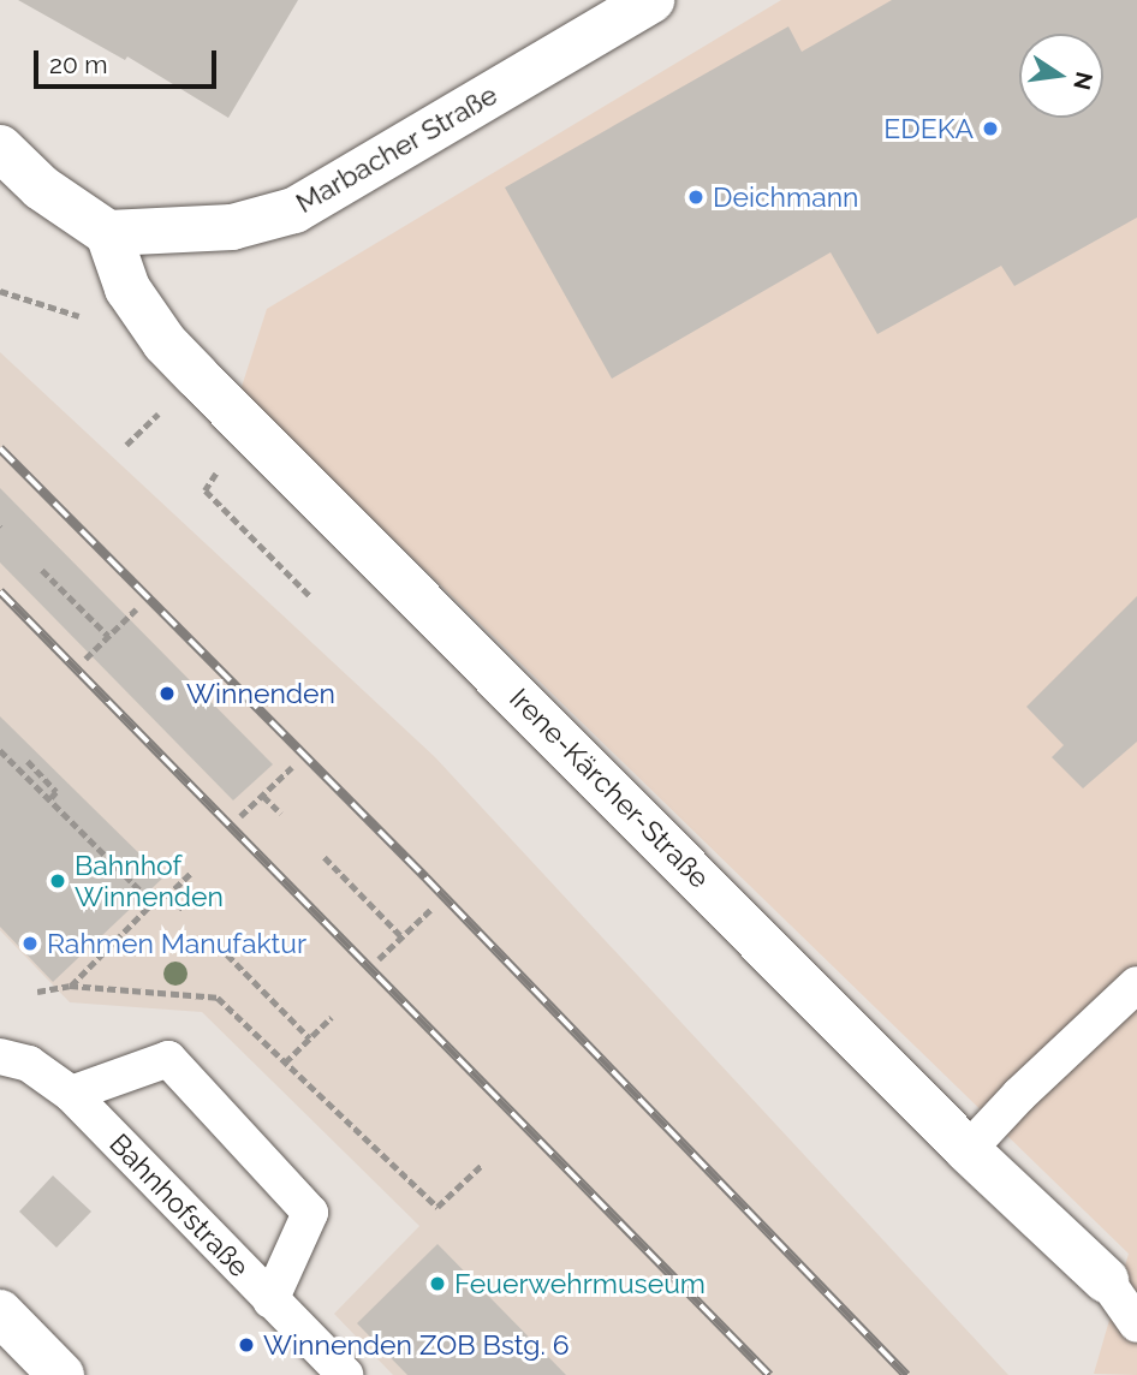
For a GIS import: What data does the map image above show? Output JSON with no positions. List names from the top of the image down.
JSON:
{
  "streets": {
    "street": ["Marbacher Straße", "Irene-Kärcher-Straße"],
    "lane": ["Bahnhofstraße"]
  },
  "crossings": [
    ["Marbacher Straße", "Irene-Kärcher-Straße"]
  ],
  "places": [
    "EDEKA",
    "Deichmann",
    "Winnenden",
    "Bahnhof Winnenden",
    "Rahmen Manufaktur",
    "Feuerwehrmuseum",
    "Winnenden ZOB Bstg. 6"
  ],
  "scale_bar": "20 m",
  "north": "right"
}
